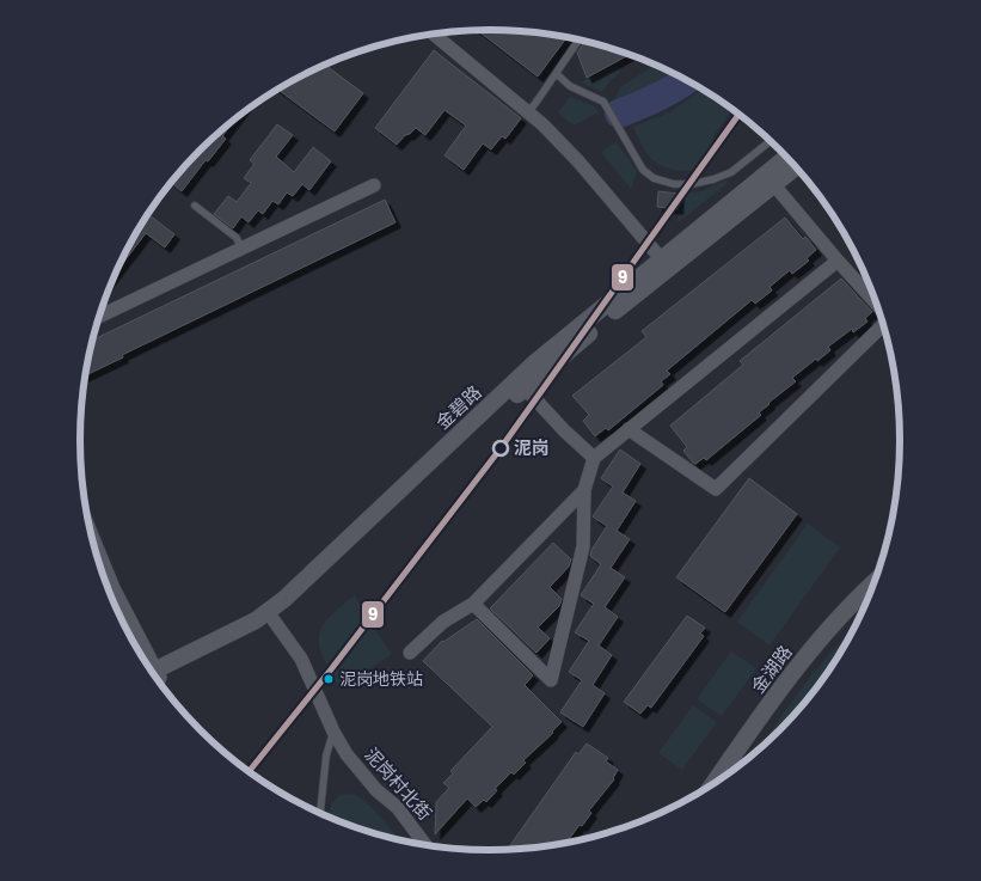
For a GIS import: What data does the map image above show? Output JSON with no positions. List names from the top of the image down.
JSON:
{
  "streets": {
    "street": ["金碧路", "金湖路", "泥岗村北街"]
  },
  "crossings": [
    ["金碧路", "泥岗村北街"]
  ],
  "places": ["泥岗", "泥岗地铁站"],
  "lines": ["transit line 9"]
}
